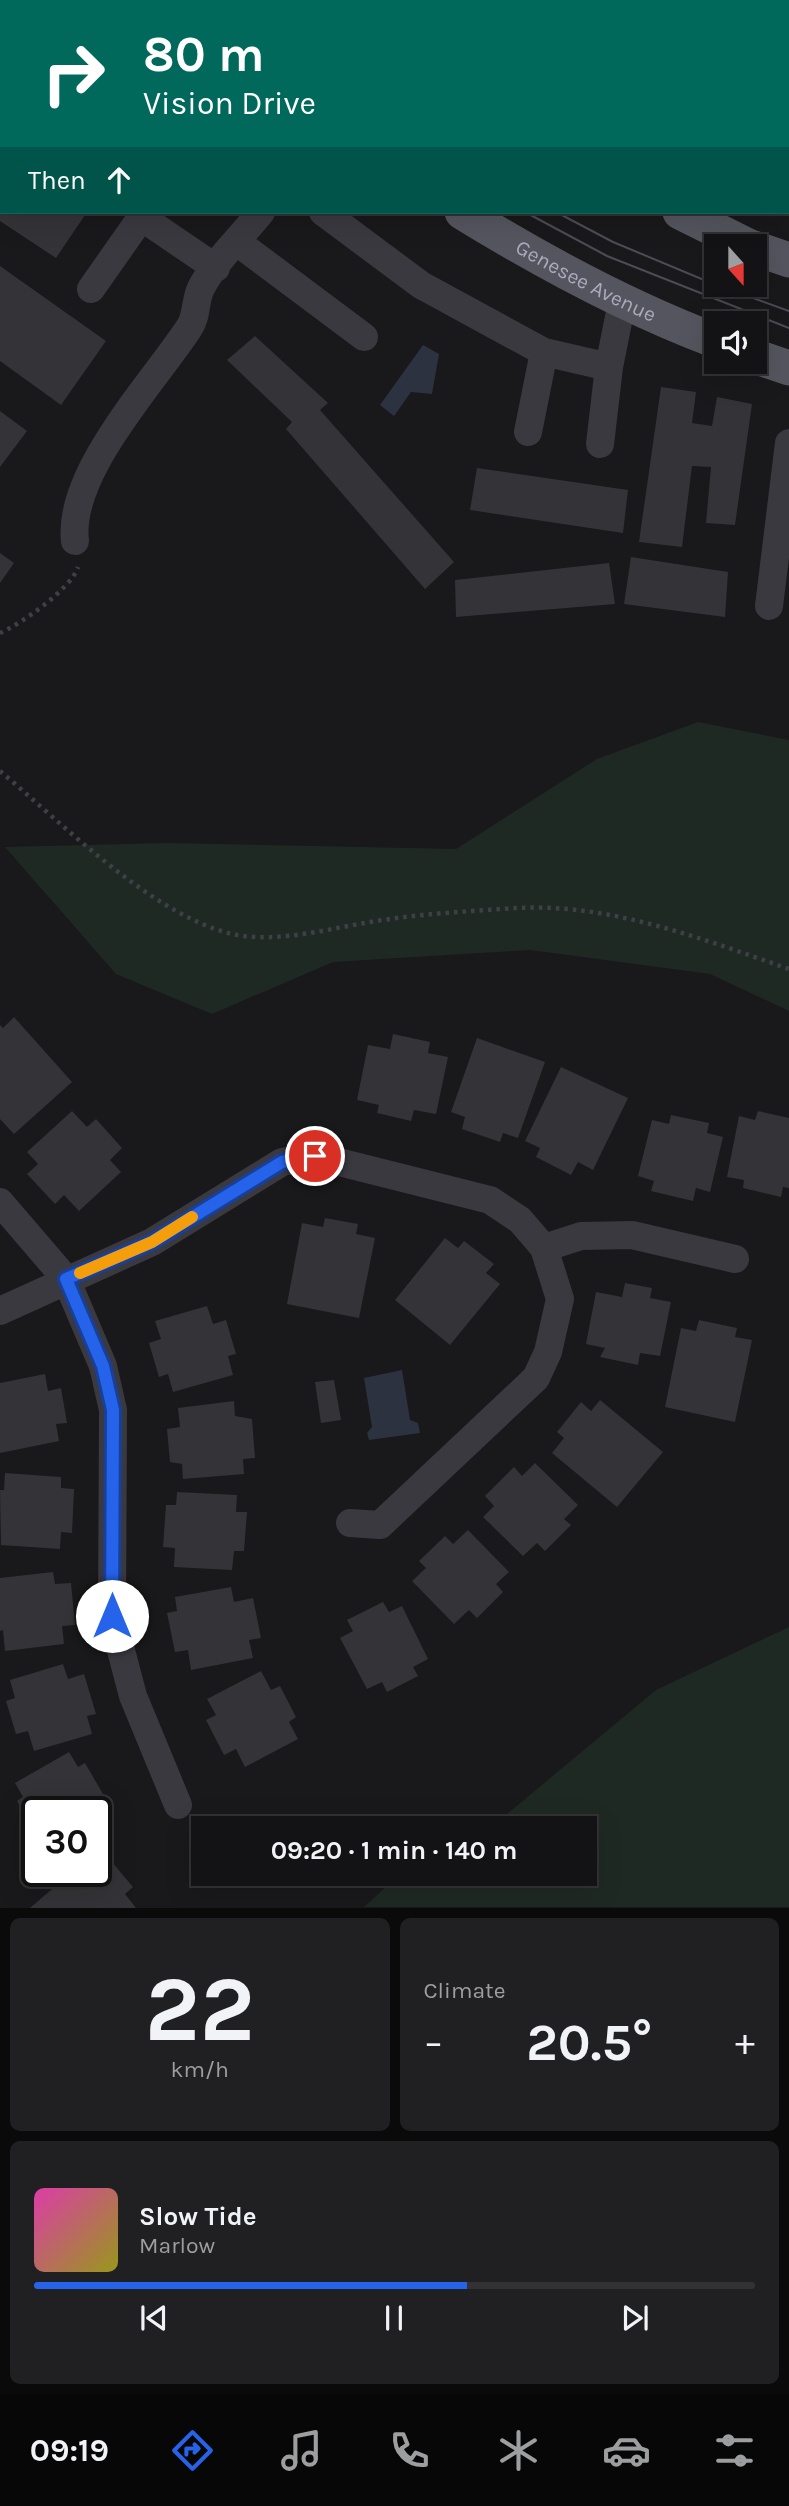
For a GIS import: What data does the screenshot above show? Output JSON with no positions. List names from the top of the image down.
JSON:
{
  "streets": {
    "main road": ["Genesee Avenue"]
  },
  "north": "bottom",
  "page": {
    "turn": ["80 m", "Vision Drive"],
    "then": "Then",
    "limit": "30",
    "trip": "09:20 · 1 min · 140 m",
    "tile": [
      ["22", "km/h"],
      "Climate"
    ],
    "heat": ["−", "20.5°", "+"],
    "song": ["Slow Tide", "Marlow"],
    "tabs": "09:19"
  }
}
